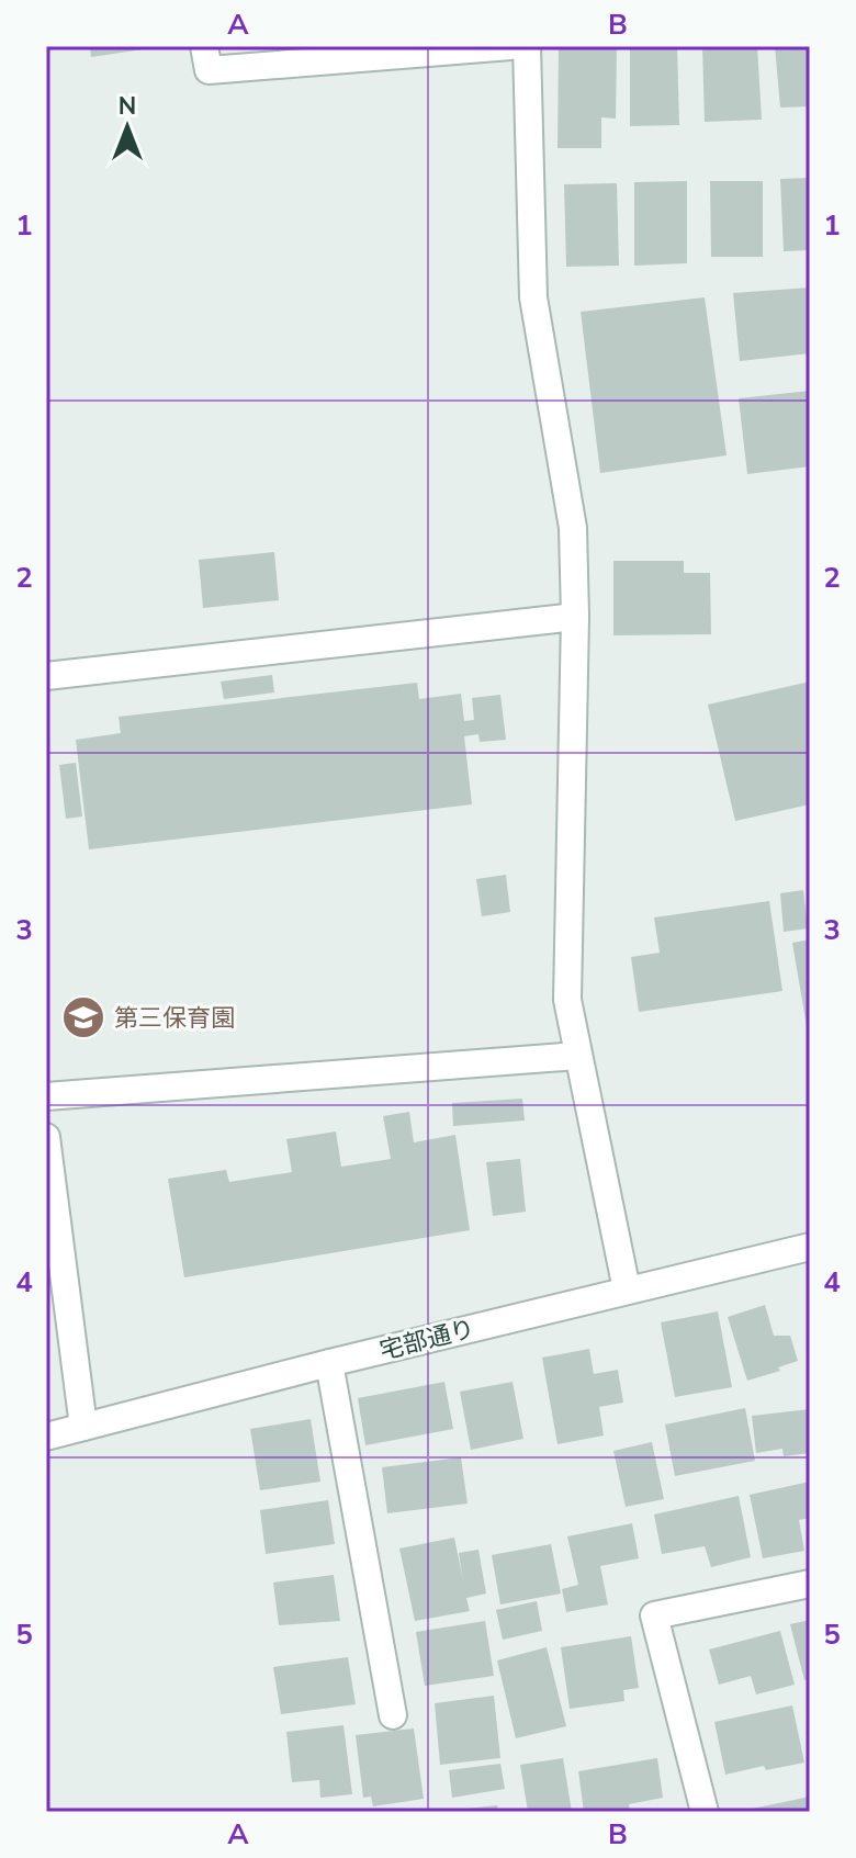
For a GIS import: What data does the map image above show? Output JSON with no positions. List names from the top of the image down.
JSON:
{
  "streets": {
    "street": ["宅部通り"]
  },
  "places": {
    "school or university": ["第三保育園"]
  },
  "north": "top",
  "grid": {
    "columns": ["A", "B"],
    "rows": [
      "1",
      "2",
      "3",
      "4",
      "5"
    ]
  }
}
